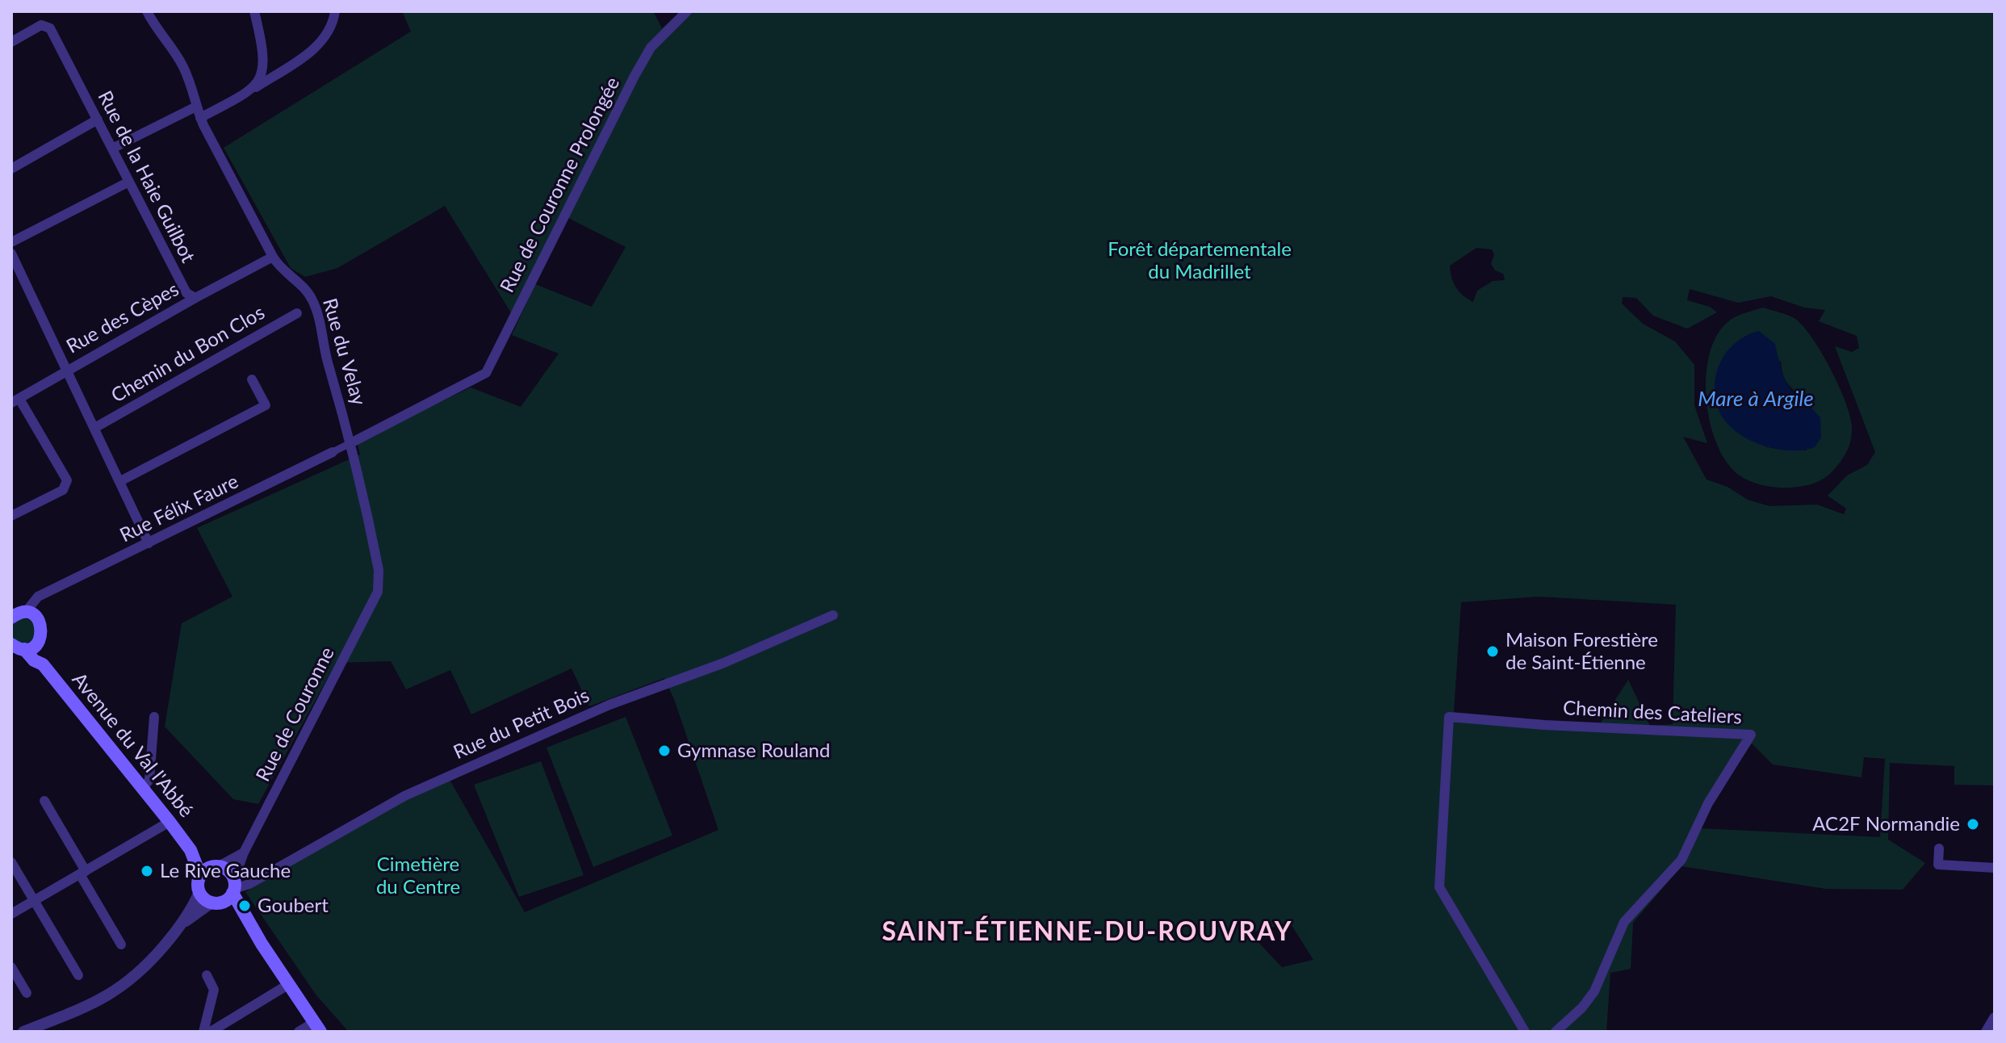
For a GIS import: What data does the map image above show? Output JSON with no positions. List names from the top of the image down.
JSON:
{
  "streets": {
    "main road": ["Avenue du Val l'Abbé"],
    "street": [
      "Rue de la Haie Guilbot",
      "Rue de Couronne Prolongée",
      "Rue des Cèpes",
      "Rue du Velay",
      "Chemin du Bon Clos",
      "Rue Félix Faure",
      "Chemin des Cateliers",
      "Rue de Couronne",
      "Rue du Petit Bois"
    ]
  },
  "crossings": [
    ["Rue de la Haie Guilbot", "Rue des Cèpes"],
    ["Rue de Couronne Prolongée", "Rue du Velay"],
    ["Rue des Cèpes", "Chemin du Bon Clos"],
    ["Rue du Velay", "Rue de Couronne"],
    ["Chemin du Bon Clos", "Rue Félix Faure"],
    ["Rue Félix Faure", "Avenue du Val l'Abbé"],
    ["Rue de Couronne", "Rue du Petit Bois"],
    ["Rue de Couronne", "Avenue du Val l'Abbé"],
    ["Rue du Petit Bois", "Avenue du Val l'Abbé"]
  ],
  "districts": ["SAINT-ÉTIENNE-DU-ROUVRAY"],
  "water": ["Mare à Argile"],
  "parks": ["Forêt départementale du Madrillet", "Cimetière du Centre"],
  "places": [
    "Maison Forestière de Saint-Étienne",
    "Gymnase Rouland",
    "AC2F Normandie",
    "Le Rive Gauche",
    "Goubert"
  ]
}
